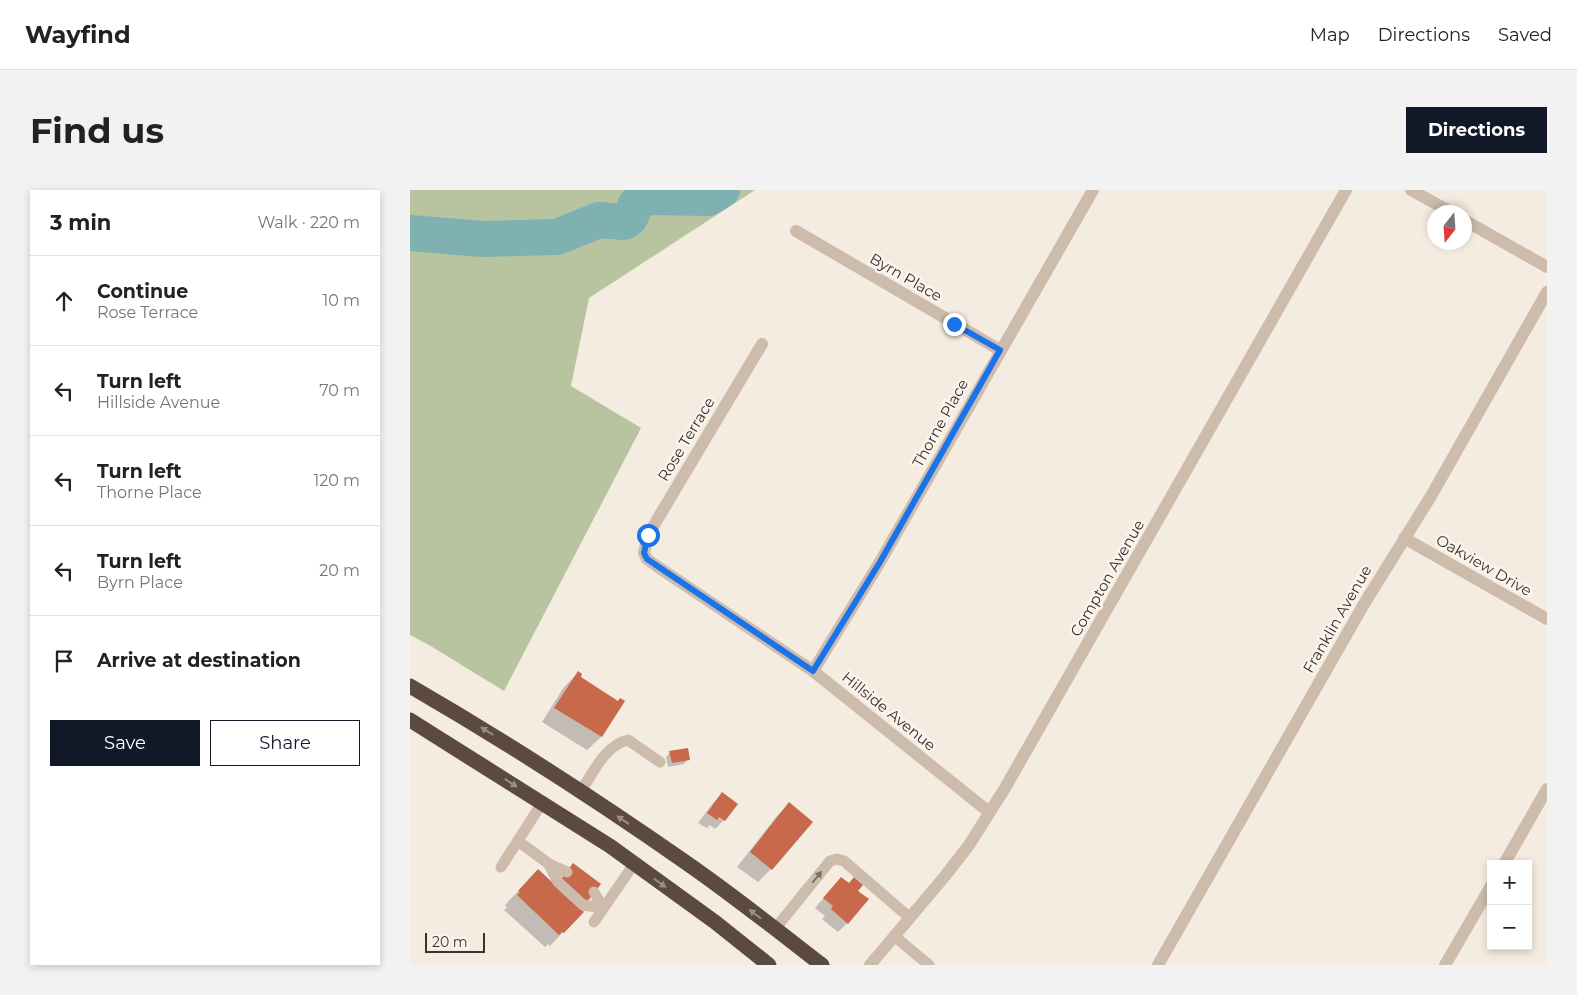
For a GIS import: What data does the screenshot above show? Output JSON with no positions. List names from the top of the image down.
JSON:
{
  "streets": {
    "street": [
      "Byrn Place",
      "Thorne Place",
      "Rose Terrace",
      "Oakview Drive",
      "Compton Avenue",
      "Franklin Avenue",
      "Hillside Avenue"
    ]
  },
  "crossings": [
    ["Byrn Place", "Thorne Place"],
    ["Thorne Place", "Hillside Avenue"],
    ["Rose Terrace", "Hillside Avenue"],
    ["Oakview Drive", "Franklin Avenue"],
    ["Compton Avenue", "Hillside Avenue"]
  ],
  "scale_bar": "20 m",
  "north": "bottom",
  "page": {
    "header": "Wayfind",
    "nav": ["Map", "Directions", "Saved"],
    "buttons": [
      "Directions",
      ["Save", "Share"]
    ],
    "title": "Find us",
    "heading": ["3 min", "Walk · 220 m"],
    "list": [
      ["Continue", "Rose Terrace", "10 m"],
      ["Turn left", "Hillside Avenue", "70 m"],
      ["Turn left", "Thorne Place", "120 m"],
      ["Turn left", "Byrn Place", "20 m"],
      "Arrive at destination"
    ],
    "map_buttons": ["+", "−"],
    "scale": "20 m"
  }
}
